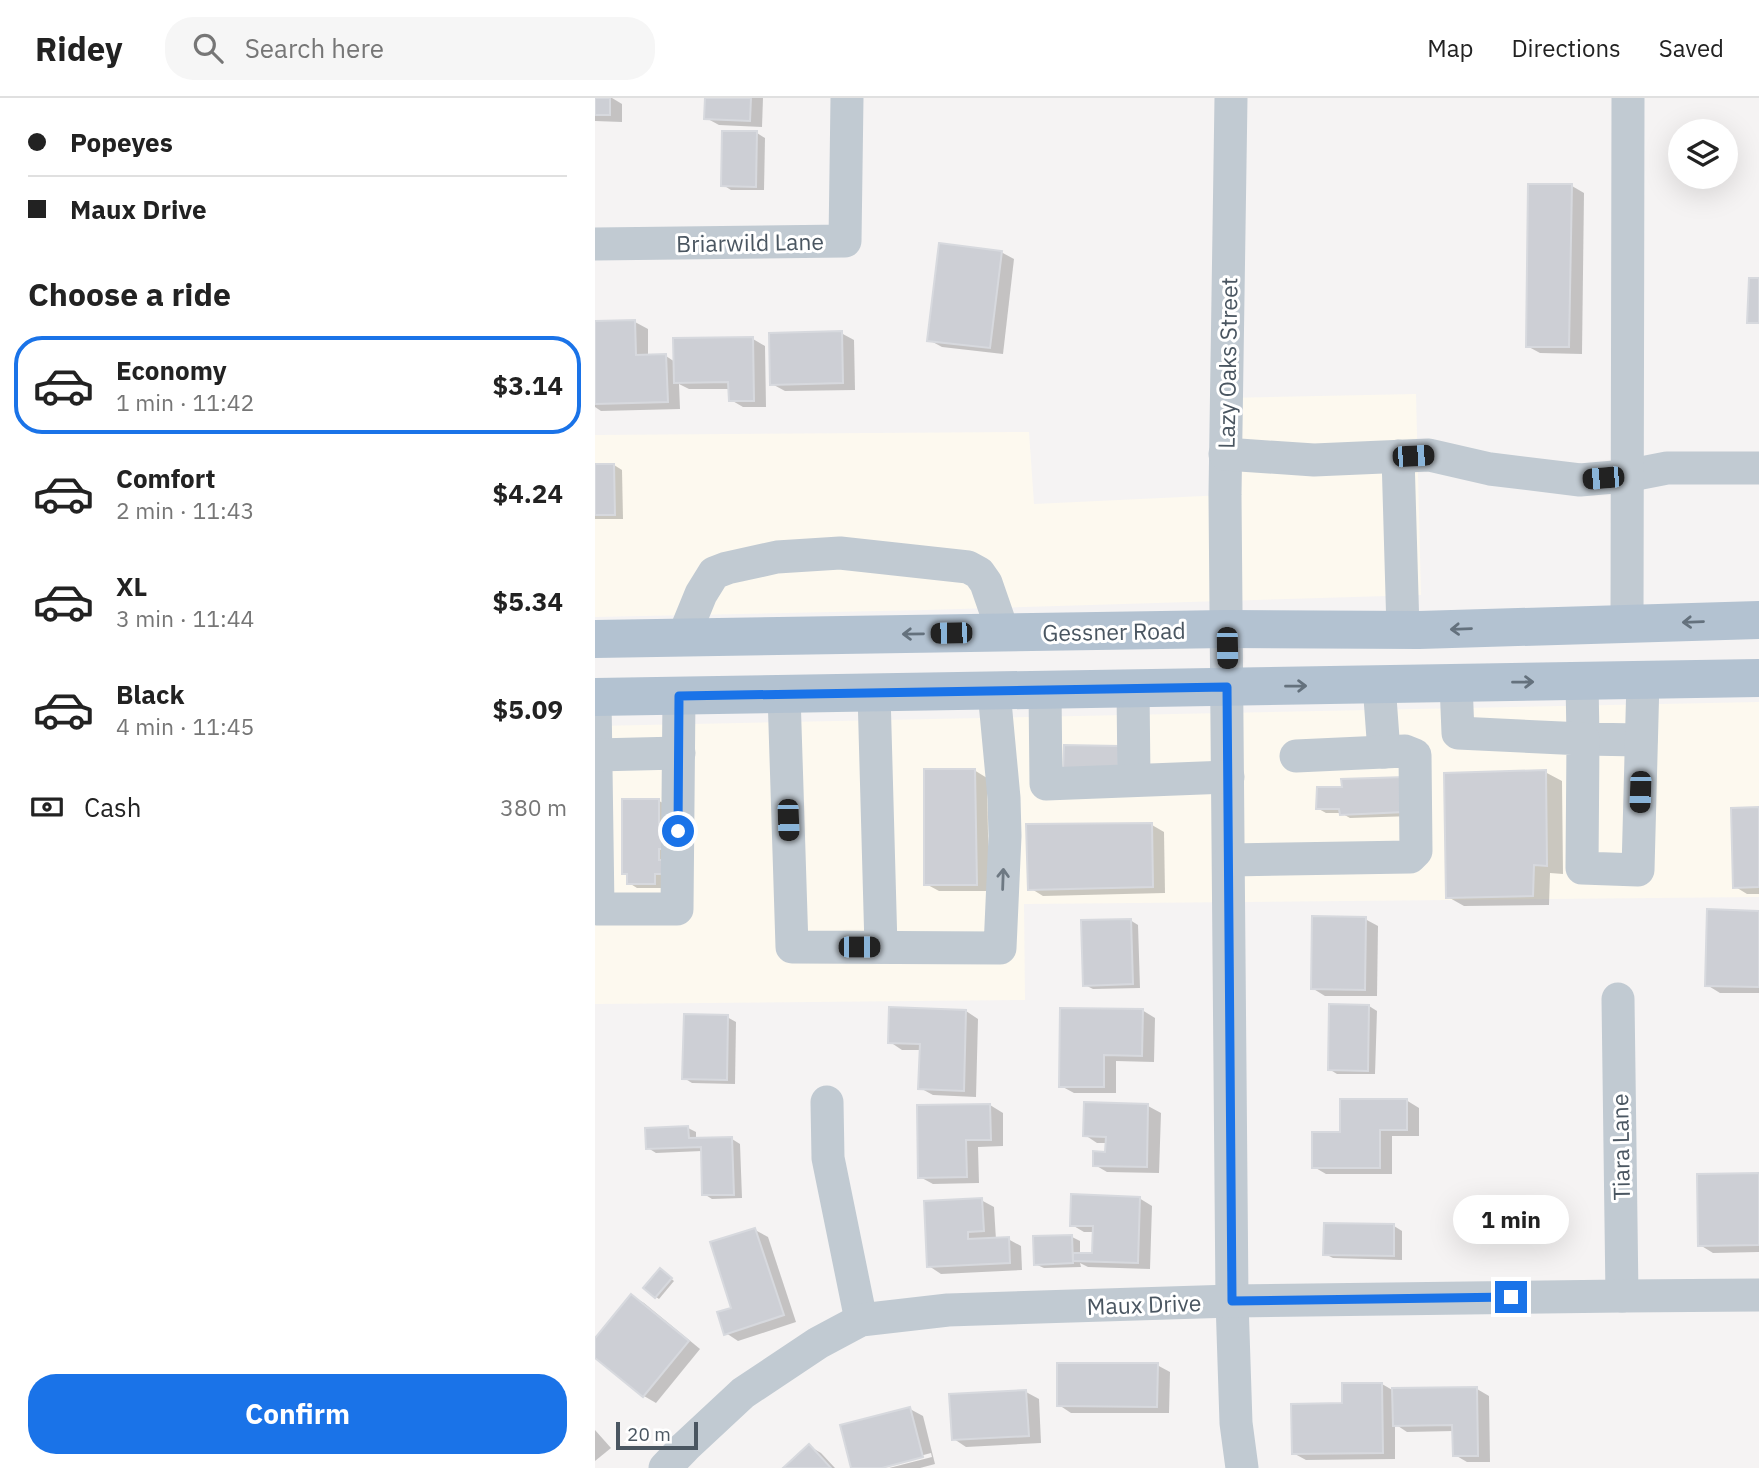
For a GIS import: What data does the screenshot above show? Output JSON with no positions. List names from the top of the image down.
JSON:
{
  "streets": {
    "main road": ["Gessner Road"],
    "street": [
      "Briarwild Lane",
      "Lazy Oaks Street",
      "Tiara Lane",
      "Maux Drive"
    ]
  },
  "crossings": [
    ["Lazy Oaks Street", "Gessner Road"],
    ["Lazy Oaks Street", "Maux Drive"],
    ["Tiara Lane", "Maux Drive"]
  ],
  "scale_bar": "20 m",
  "page": {
    "header": "Ridey",
    "search": "Search here",
    "nav": ["Map", "Directions", "Saved"],
    "banner": ["Popeyes", "Maux Drive"],
    "heading": "Choose a ride",
    "list": [
      {
        "name": "Economy",
        "note": "1 min · 11:42",
        "value": "$3.14"
      },
      {
        "name": "Comfort",
        "note": "2 min · 11:43",
        "value": "$4.24"
      },
      {
        "name": "XL",
        "note": "3 min · 11:44",
        "value": "$5.34"
      },
      {
        "name": "Black",
        "note": "4 min · 11:45",
        "value": "$5.09"
      }
    ],
    "pay": ["Cash", "380 m"],
    "bubble": "1 min",
    "buttons": "Confirm",
    "scale": "20 m"
  }
}
